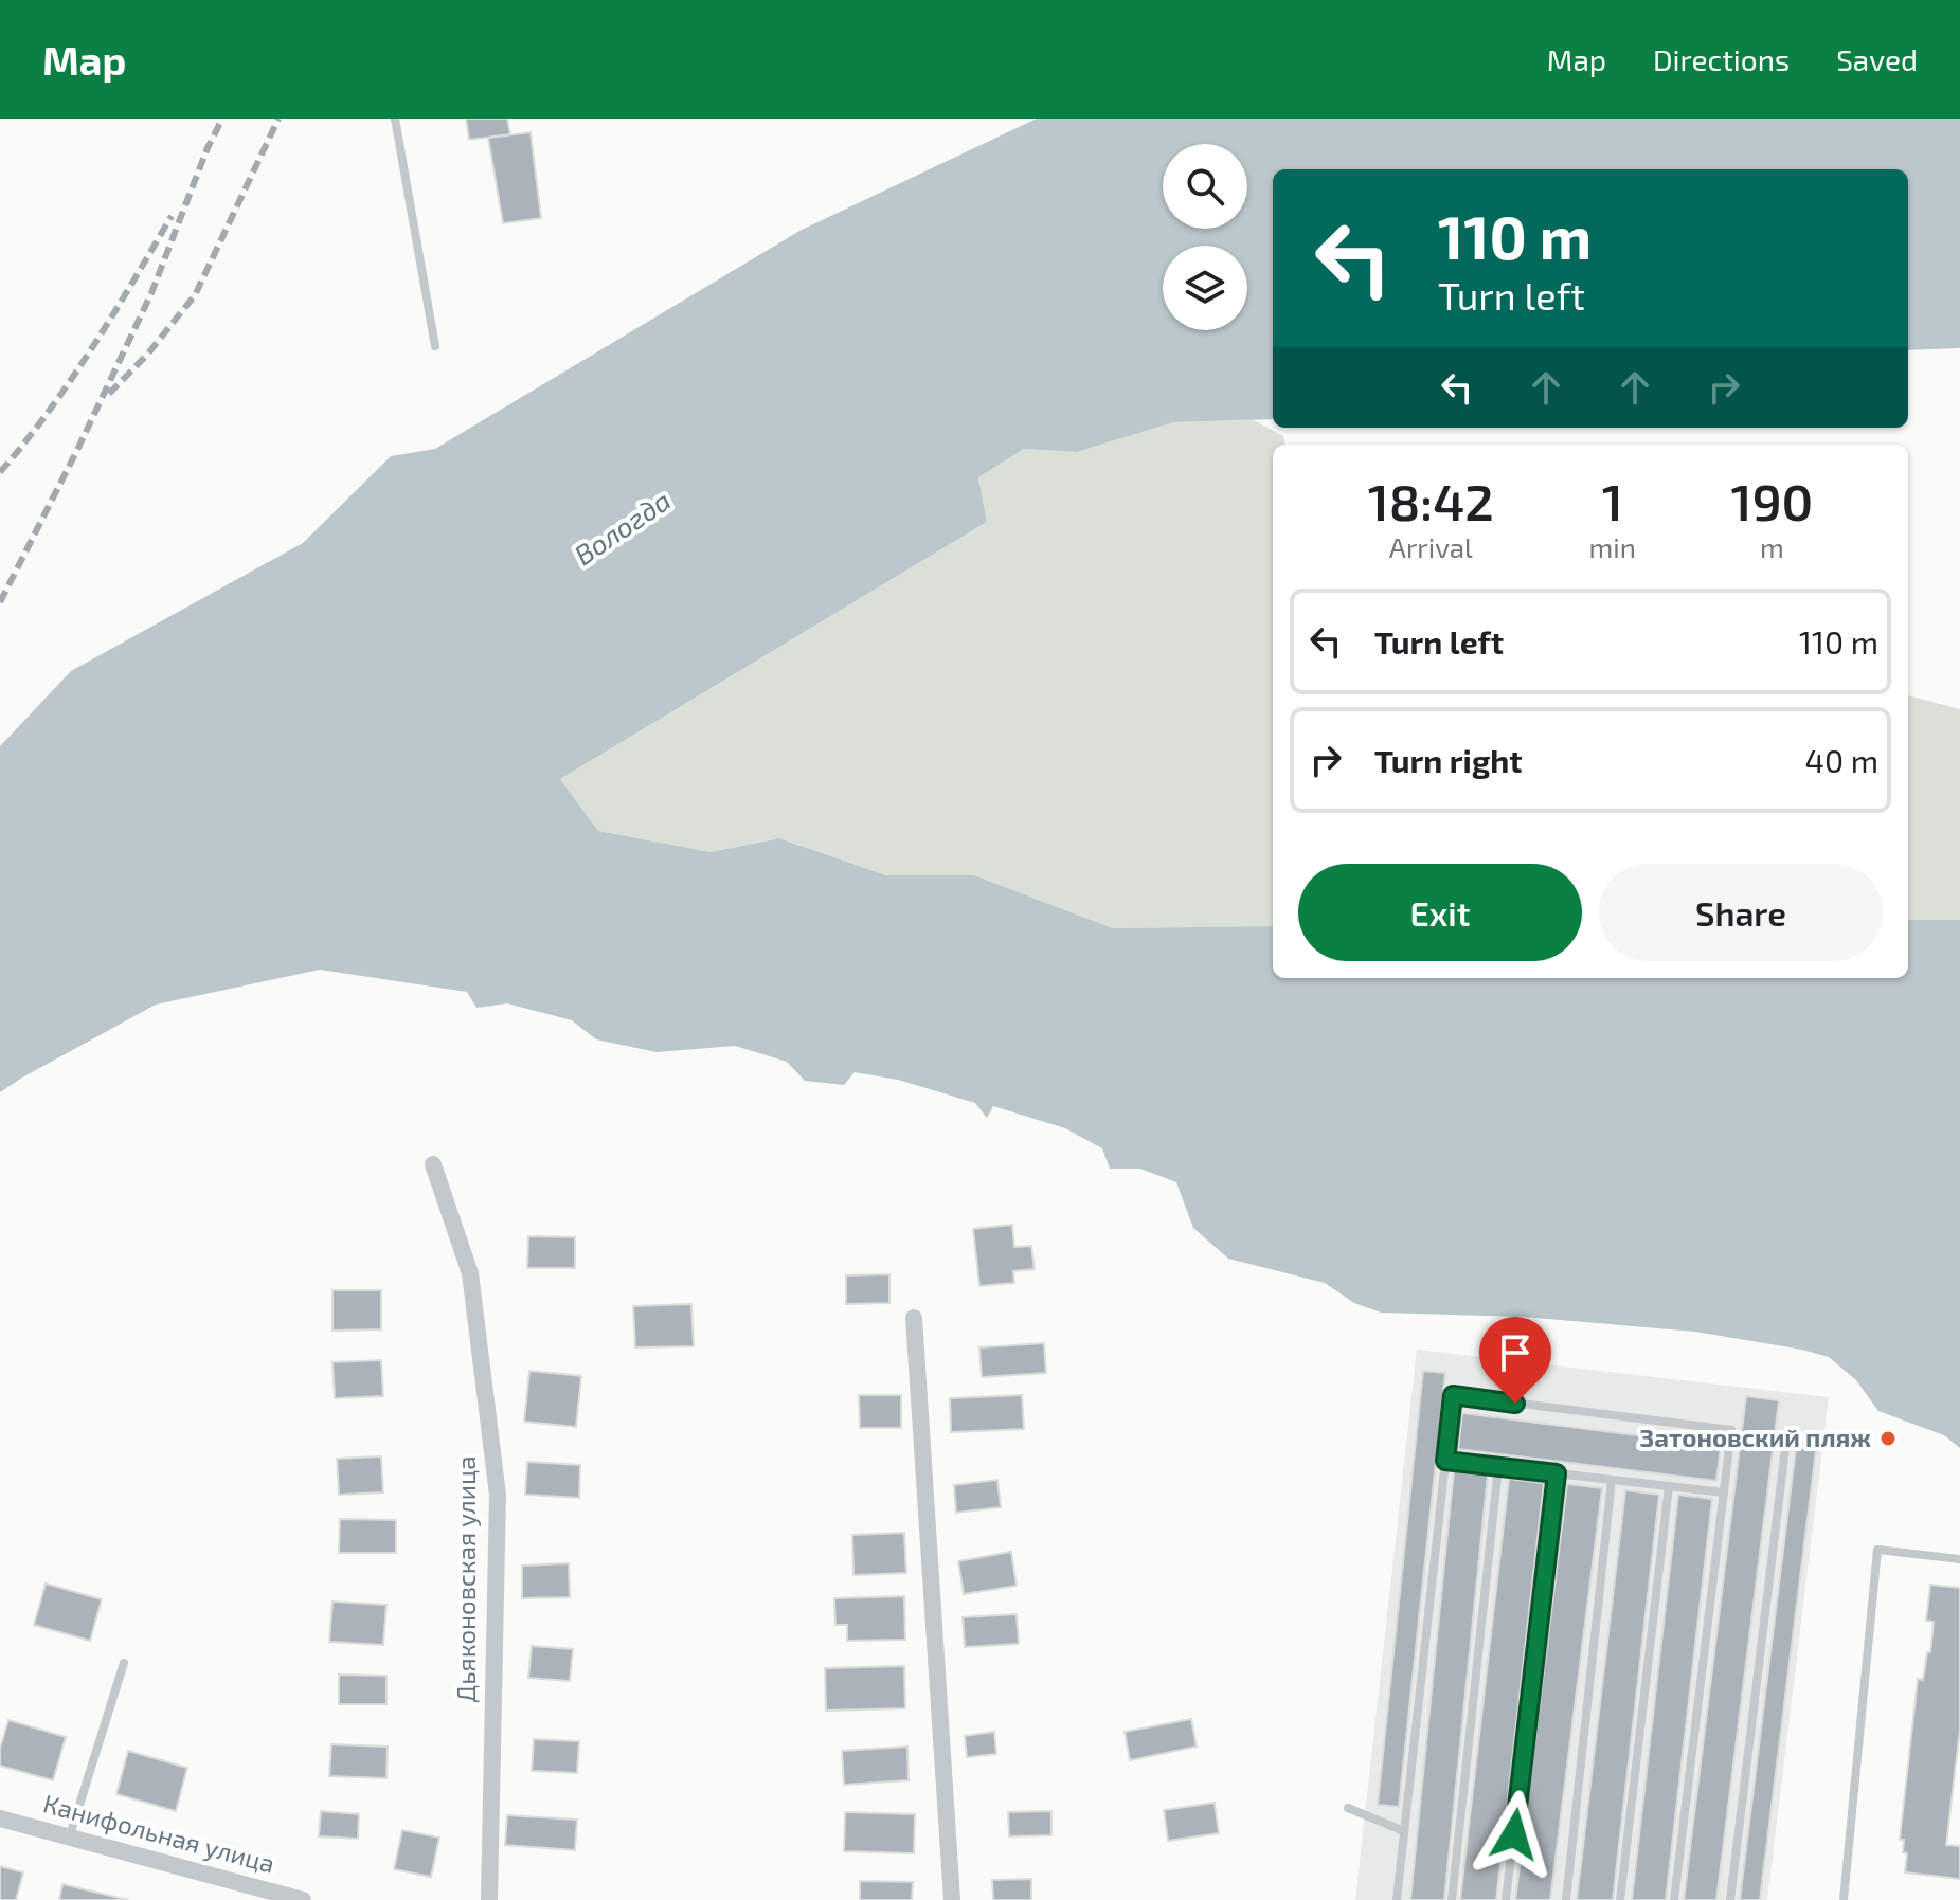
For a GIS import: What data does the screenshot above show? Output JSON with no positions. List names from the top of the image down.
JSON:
{
  "streets": {
    "street": ["Дьяконовская улица", "Канифольная улица"]
  },
  "water": ["Вологда"],
  "places": ["Затоновский пляж"],
  "page": {
    "header": "Map",
    "nav": ["Map", "Directions", "Saved"],
    "turn": ["110 m", "Turn left"],
    "eta": [
      "18:42",
      "Arrival",
      "1",
      "min",
      "190",
      "m"
    ],
    "list": [
      {
        "name": "Turn left",
        "value": "110 m"
      },
      {
        "name": "Turn right",
        "value": "40 m"
      }
    ],
    "buttons": ["Exit", "Share"]
  }
}
